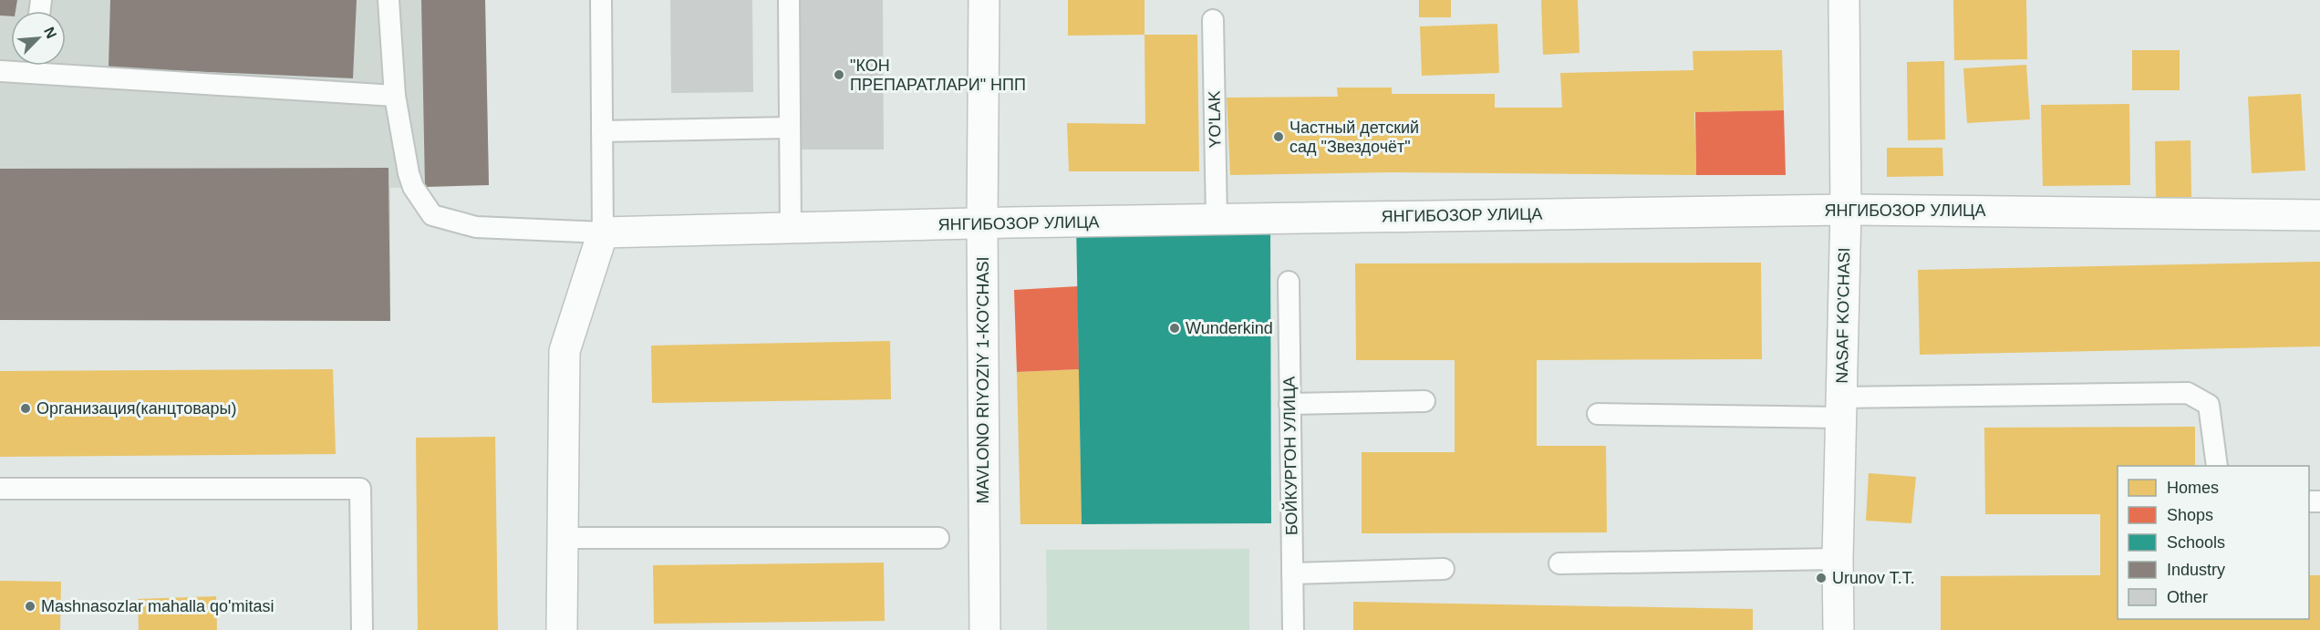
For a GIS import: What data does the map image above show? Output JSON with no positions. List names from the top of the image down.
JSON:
{
  "streets": {
    "street": ["ЯНГИБОЗОР УЛИЦА", "NASAF KO'CHASI", "MAVLONO RIYOZIY 1-KO'CHASI"],
    "lane": ["YO'LAK", "БОЙКУРГОН УЛИЦА"]
  },
  "crossings": [
    ["YO'LAK", "ЯНГИБОЗОР УЛИЦА"],
    ["ЯНГИБОЗОР УЛИЦА", "NASAF KO'CHASI"],
    ["ЯНГИБОЗОР УЛИЦА", "MAVLONO RIYOZIY 1-KO'CHASI"]
  ],
  "places": [
    "\"КОН ПРЕПАРАТЛАРИ\" НПП",
    "Частный детский сад \"Звездочёт\"",
    "Wunderkind",
    "Организация(канцтовары)",
    "Urunov T.T.",
    "Mashnasozlar mahalla qo'mitasi"
  ],
  "legend": [
    "Homes",
    "Shops",
    "Schools",
    "Industry",
    "Other"
  ],
  "north": "top right"
}
